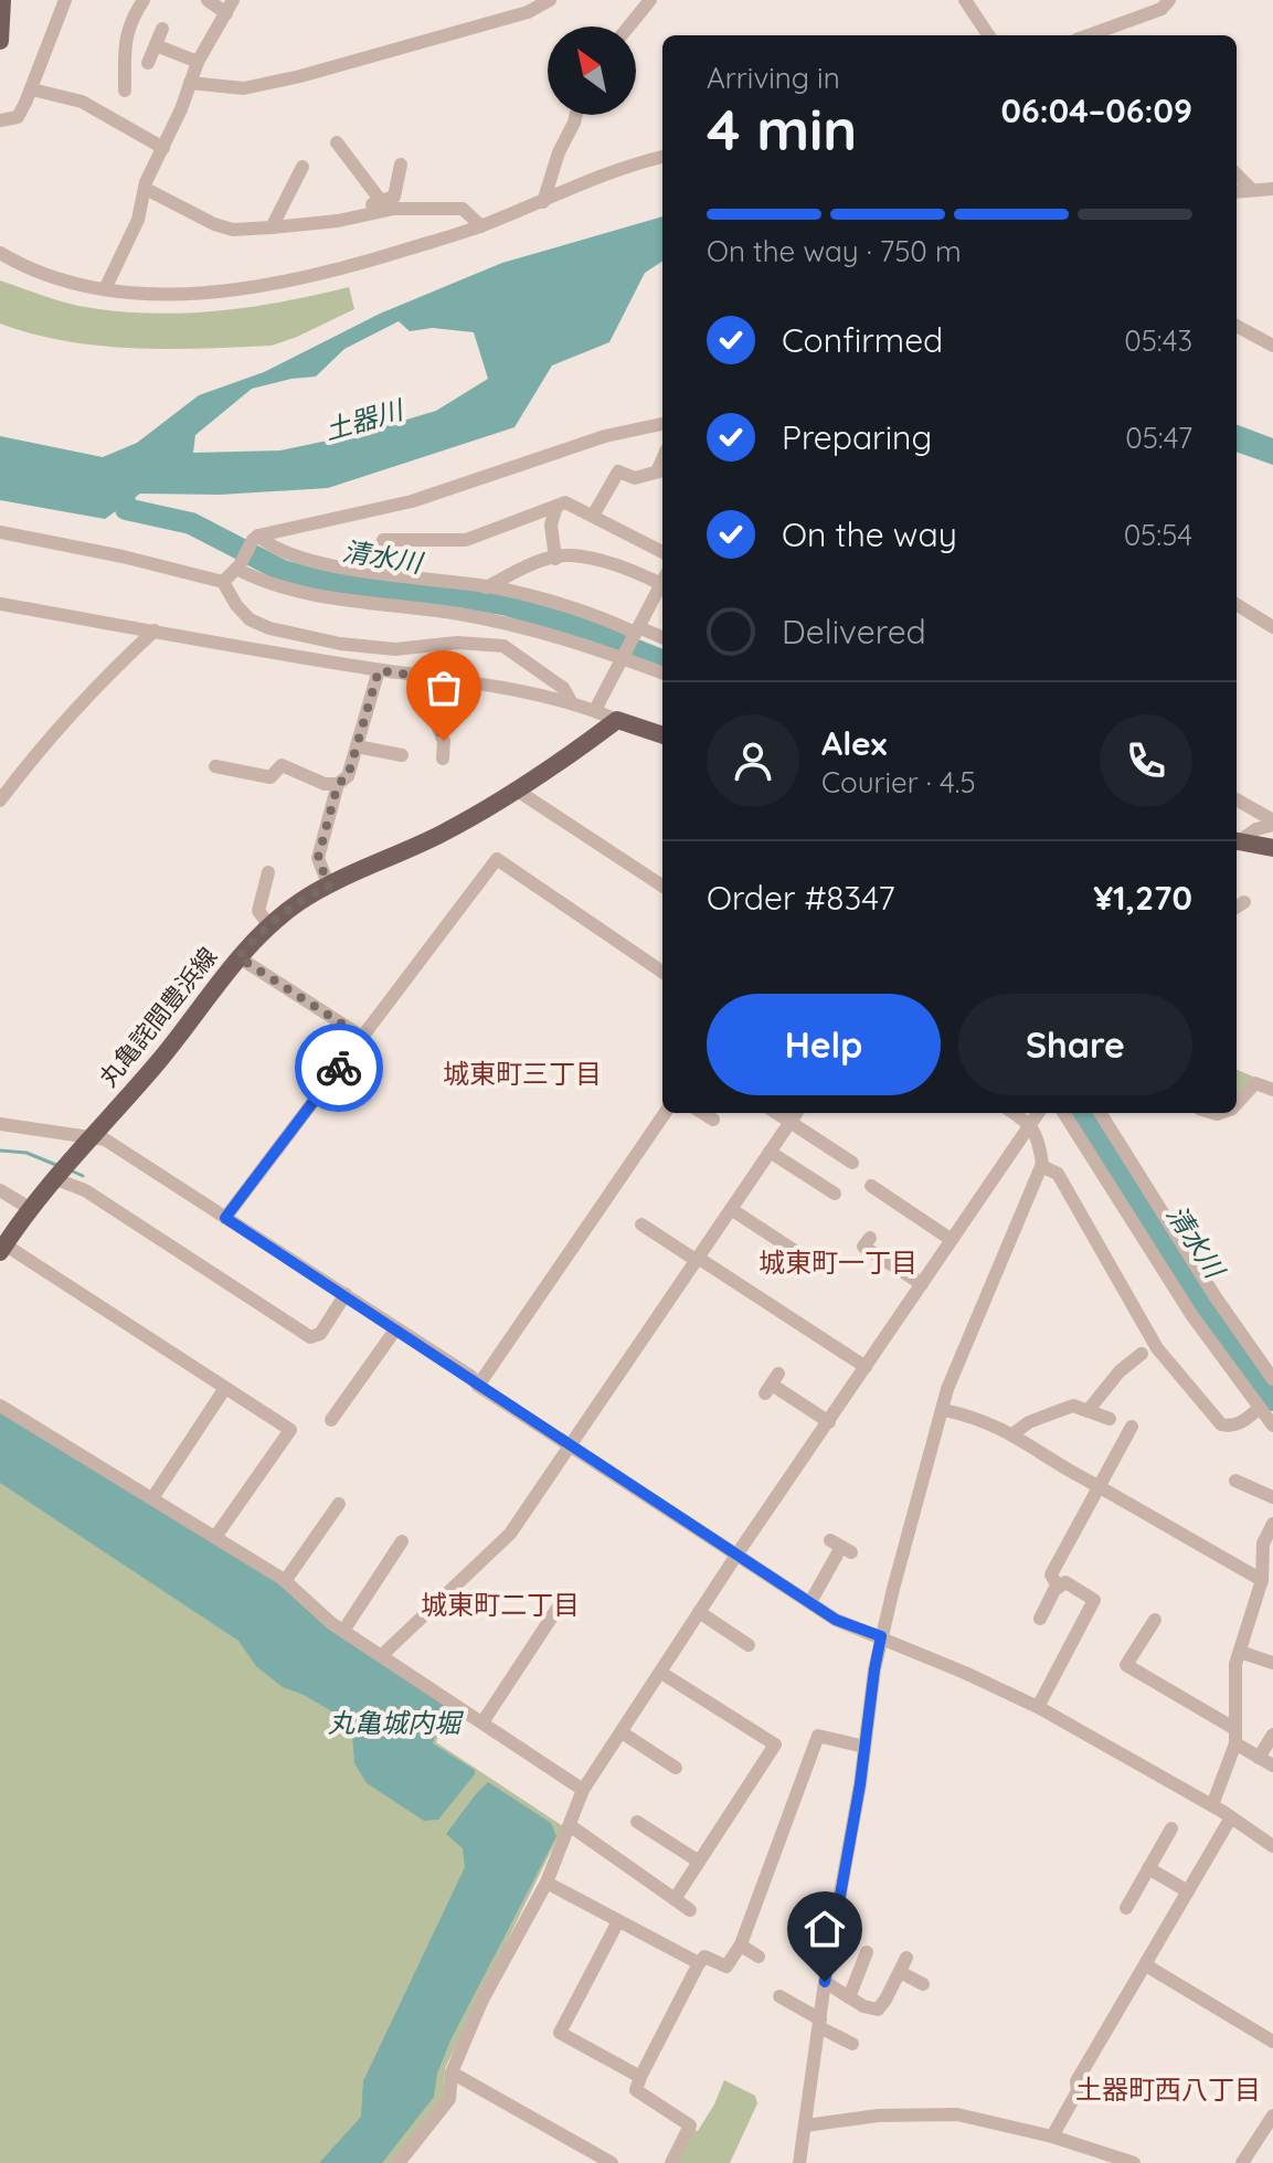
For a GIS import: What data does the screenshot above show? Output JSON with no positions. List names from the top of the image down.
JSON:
{
  "streets": {
    "main road": ["丸亀詫間豊浜線"]
  },
  "districts": [
    "城東町三丁目",
    "城東町一丁目",
    "城東町二丁目",
    "土器町西八丁目"
  ],
  "water": ["土器川", "清水川", "丸亀城内堀"],
  "north": "top left",
  "page": {
    "heading": ["4 min", "Arriving in", "06:04–06:09"],
    "panel": [
      "Alex",
      "Courier · 4.5",
      "Order #8347",
      "¥1,270"
    ],
    "bar": "On the way · 750 m",
    "list": [
      ["Confirmed", "05:43"],
      ["Preparing", "05:47"],
      ["On the way", "05:54"],
      "Delivered"
    ],
    "buttons": ["Help", "Share"]
  }
}
